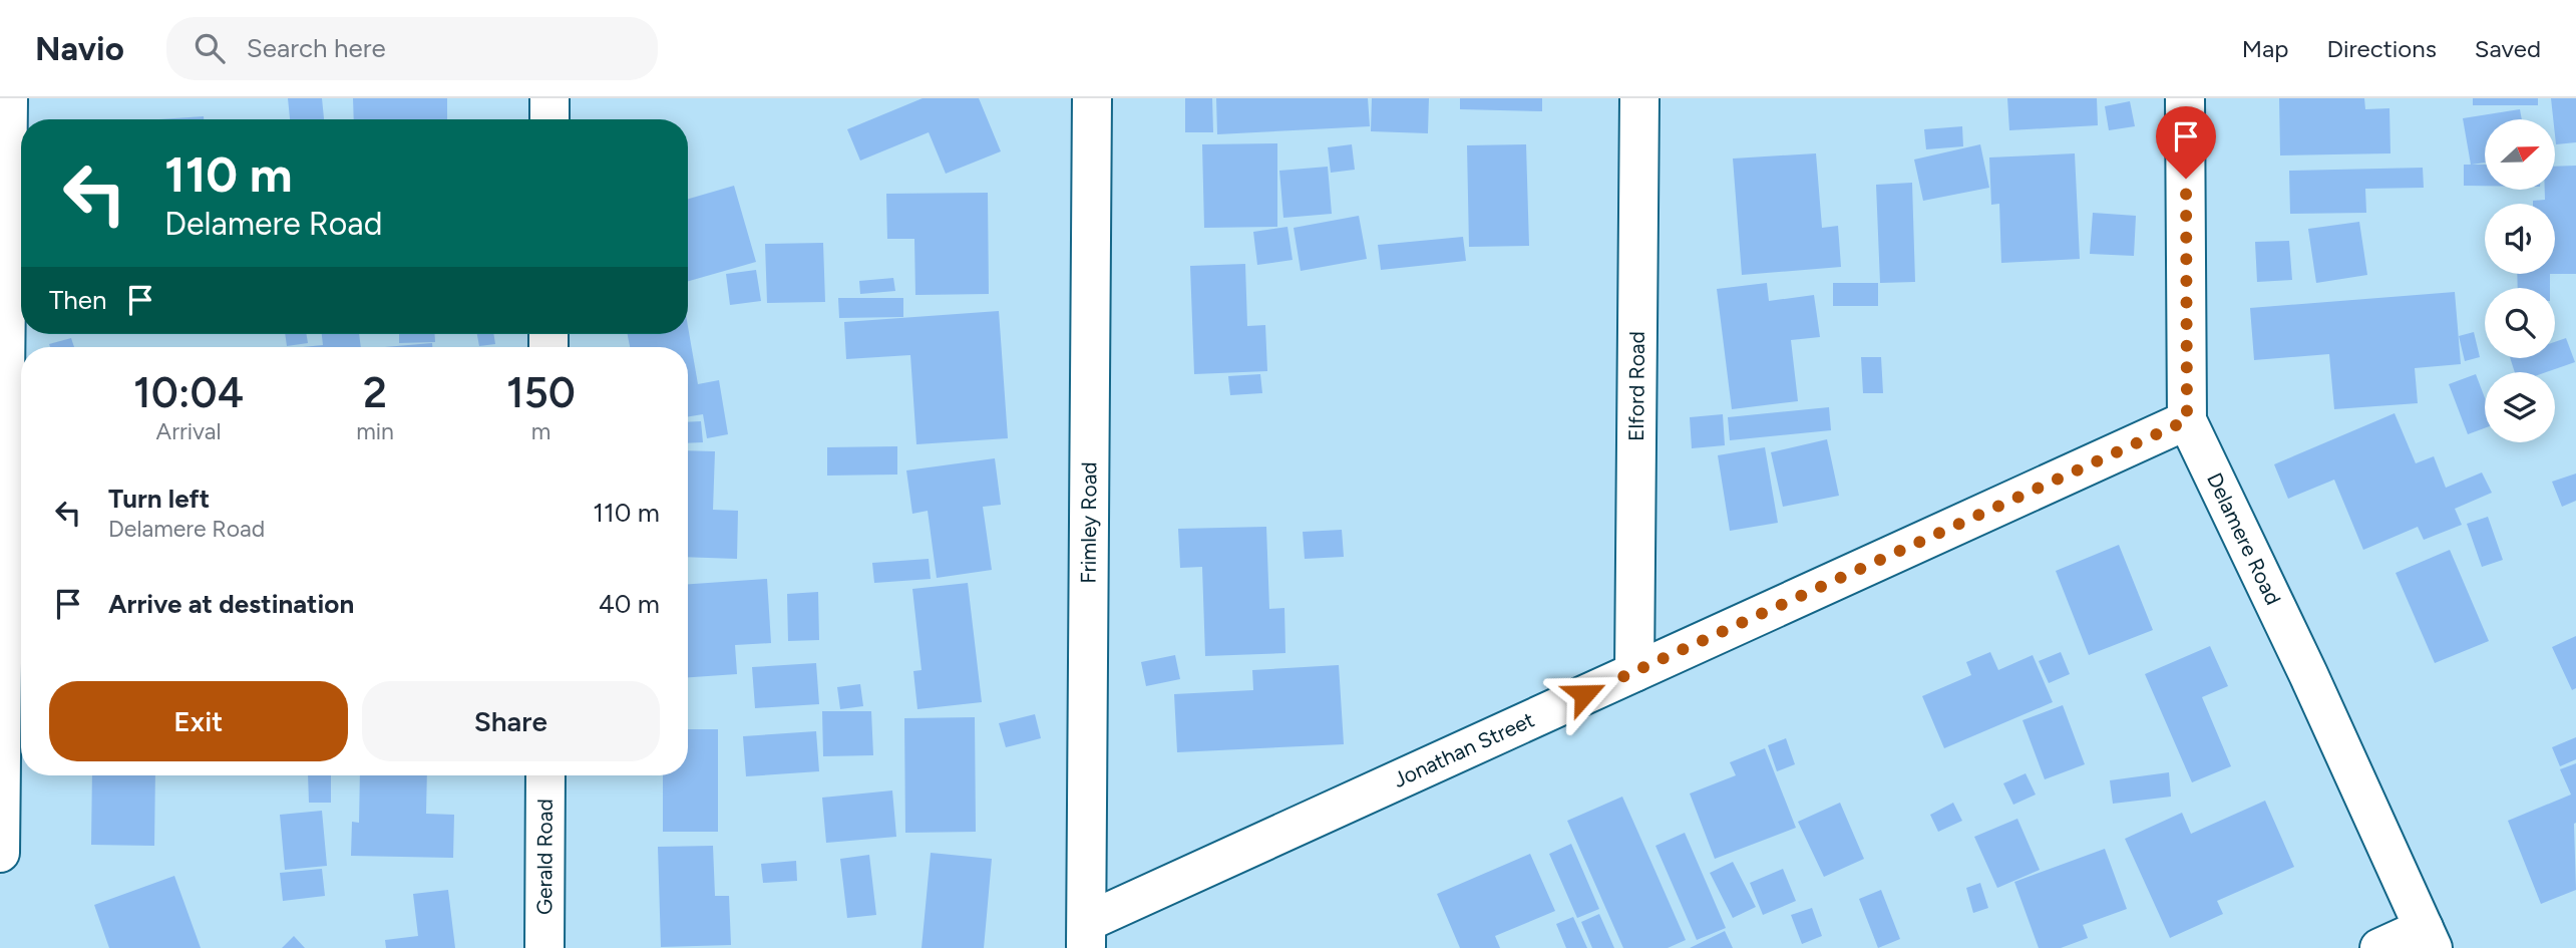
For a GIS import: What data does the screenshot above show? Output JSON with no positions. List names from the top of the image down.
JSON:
{
  "streets": {
    "street": [
      "Elford Road",
      "Frimley Road",
      "Delamere Road",
      "Jonathan Street",
      "Gerald Road"
    ]
  },
  "crossings": [
    ["Elford Road", "Jonathan Street"],
    ["Frimley Road", "Jonathan Street"],
    ["Delamere Road", "Jonathan Street"]
  ],
  "north": "right",
  "page": {
    "header": "Navio",
    "search": "Search here",
    "nav": ["Map", "Directions", "Saved"],
    "turn": ["110 m", "Delamere Road"],
    "then": "Then",
    "eta": [
      "10:04",
      "Arrival",
      "2",
      "min",
      "150",
      "m"
    ],
    "list": [
      {
        "name": "Turn left",
        "note": "Delamere Road",
        "value": "110 m"
      },
      {
        "name": "Arrive at destination",
        "value": "40 m"
      }
    ],
    "buttons": ["Exit", "Share"]
  }
}
